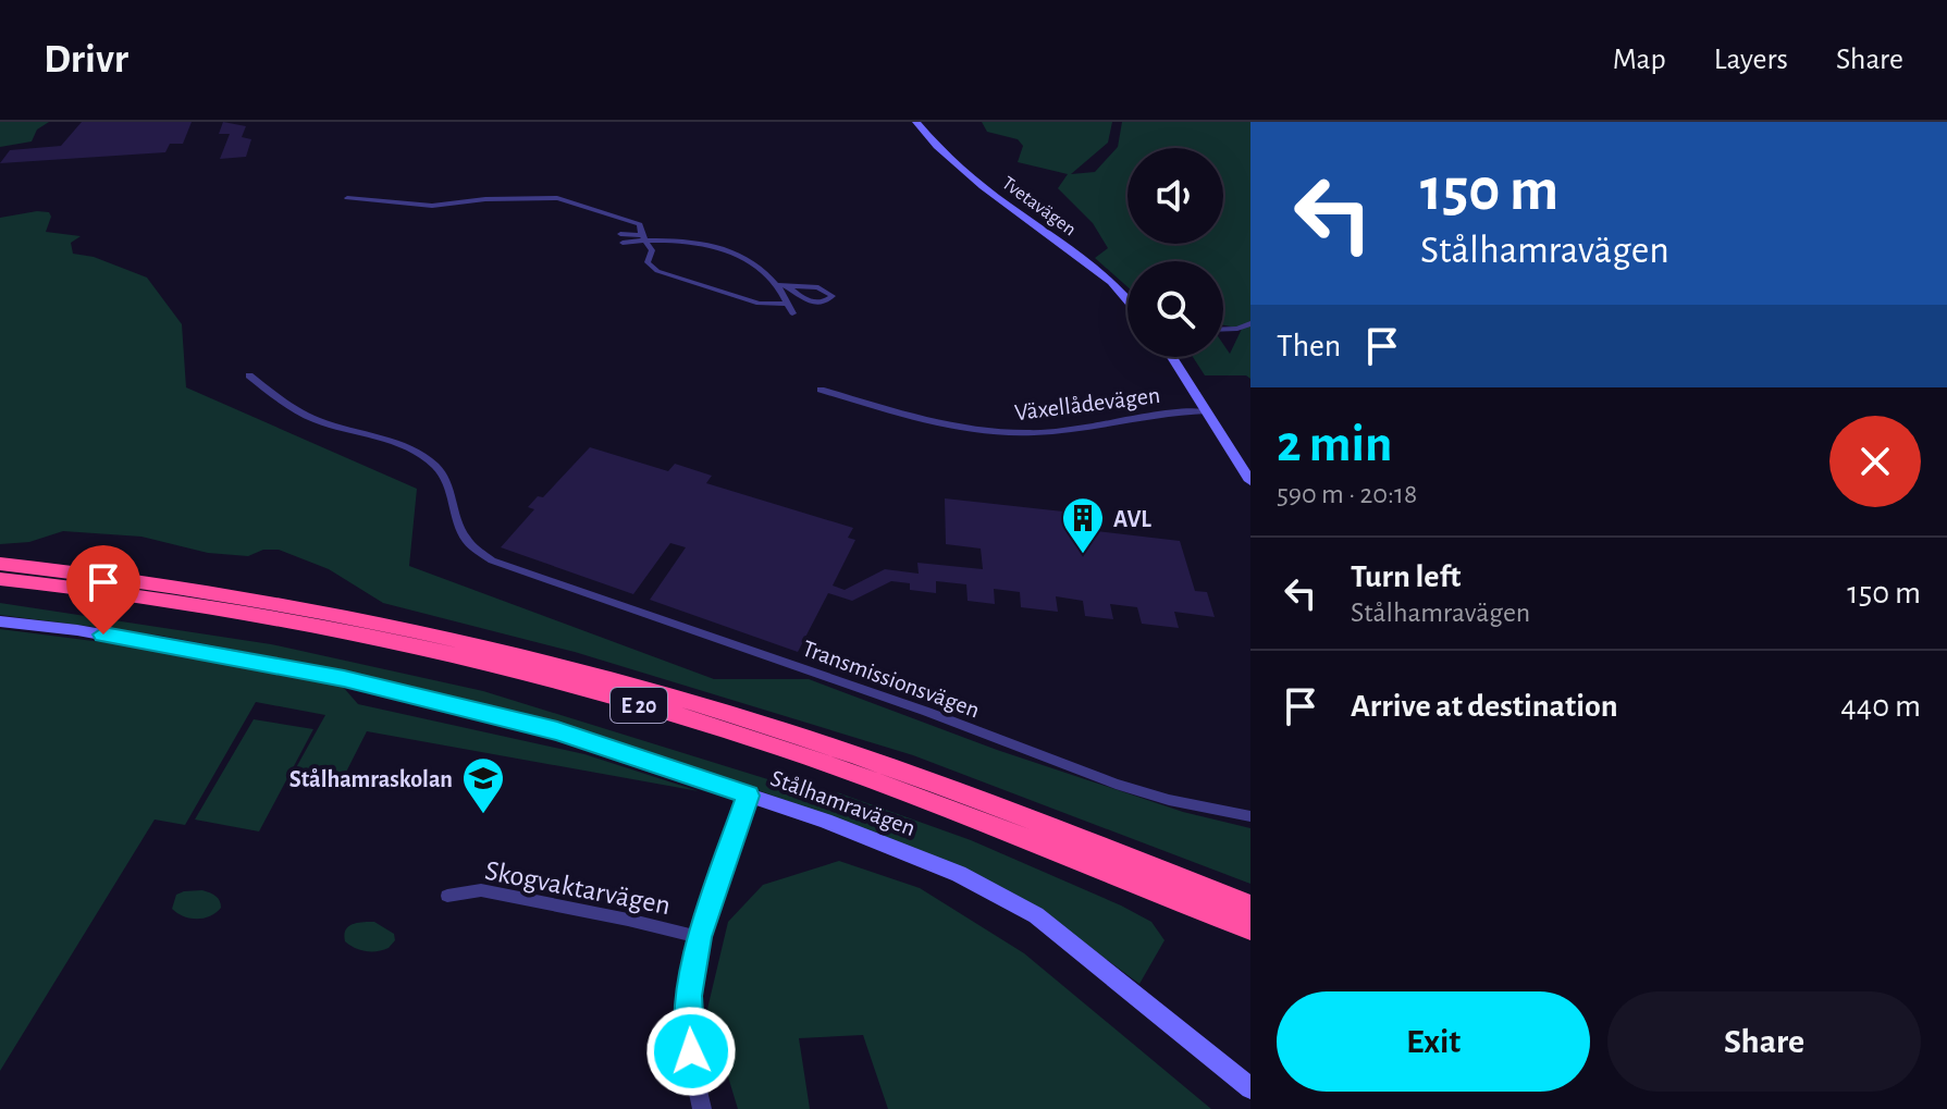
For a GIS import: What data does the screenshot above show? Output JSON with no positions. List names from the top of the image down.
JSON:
{
  "streets": {
    "highway": ["E 20"],
    "main road": ["Tvetavägen", "Stålhamravägen"],
    "street": ["Växellådevägen", "Transmissionsvägen", "Skogvaktarvägen"]
  },
  "places": {
    "building": ["AVL"],
    "school or university": ["Stålhamraskolan"]
  },
  "page": {
    "header": "Drivr",
    "nav": ["Map", "Layers", "Share"],
    "turn": ["150 m", "Stålhamravägen"],
    "then": "Then",
    "heading": ["2 min", "590 m · 20:18"],
    "list": [
      {
        "name": "Turn left",
        "note": "Stålhamravägen",
        "value": "150 m"
      },
      {
        "name": "Arrive at destination",
        "value": "440 m"
      }
    ],
    "buttons": ["Exit", "Share"]
  }
}
